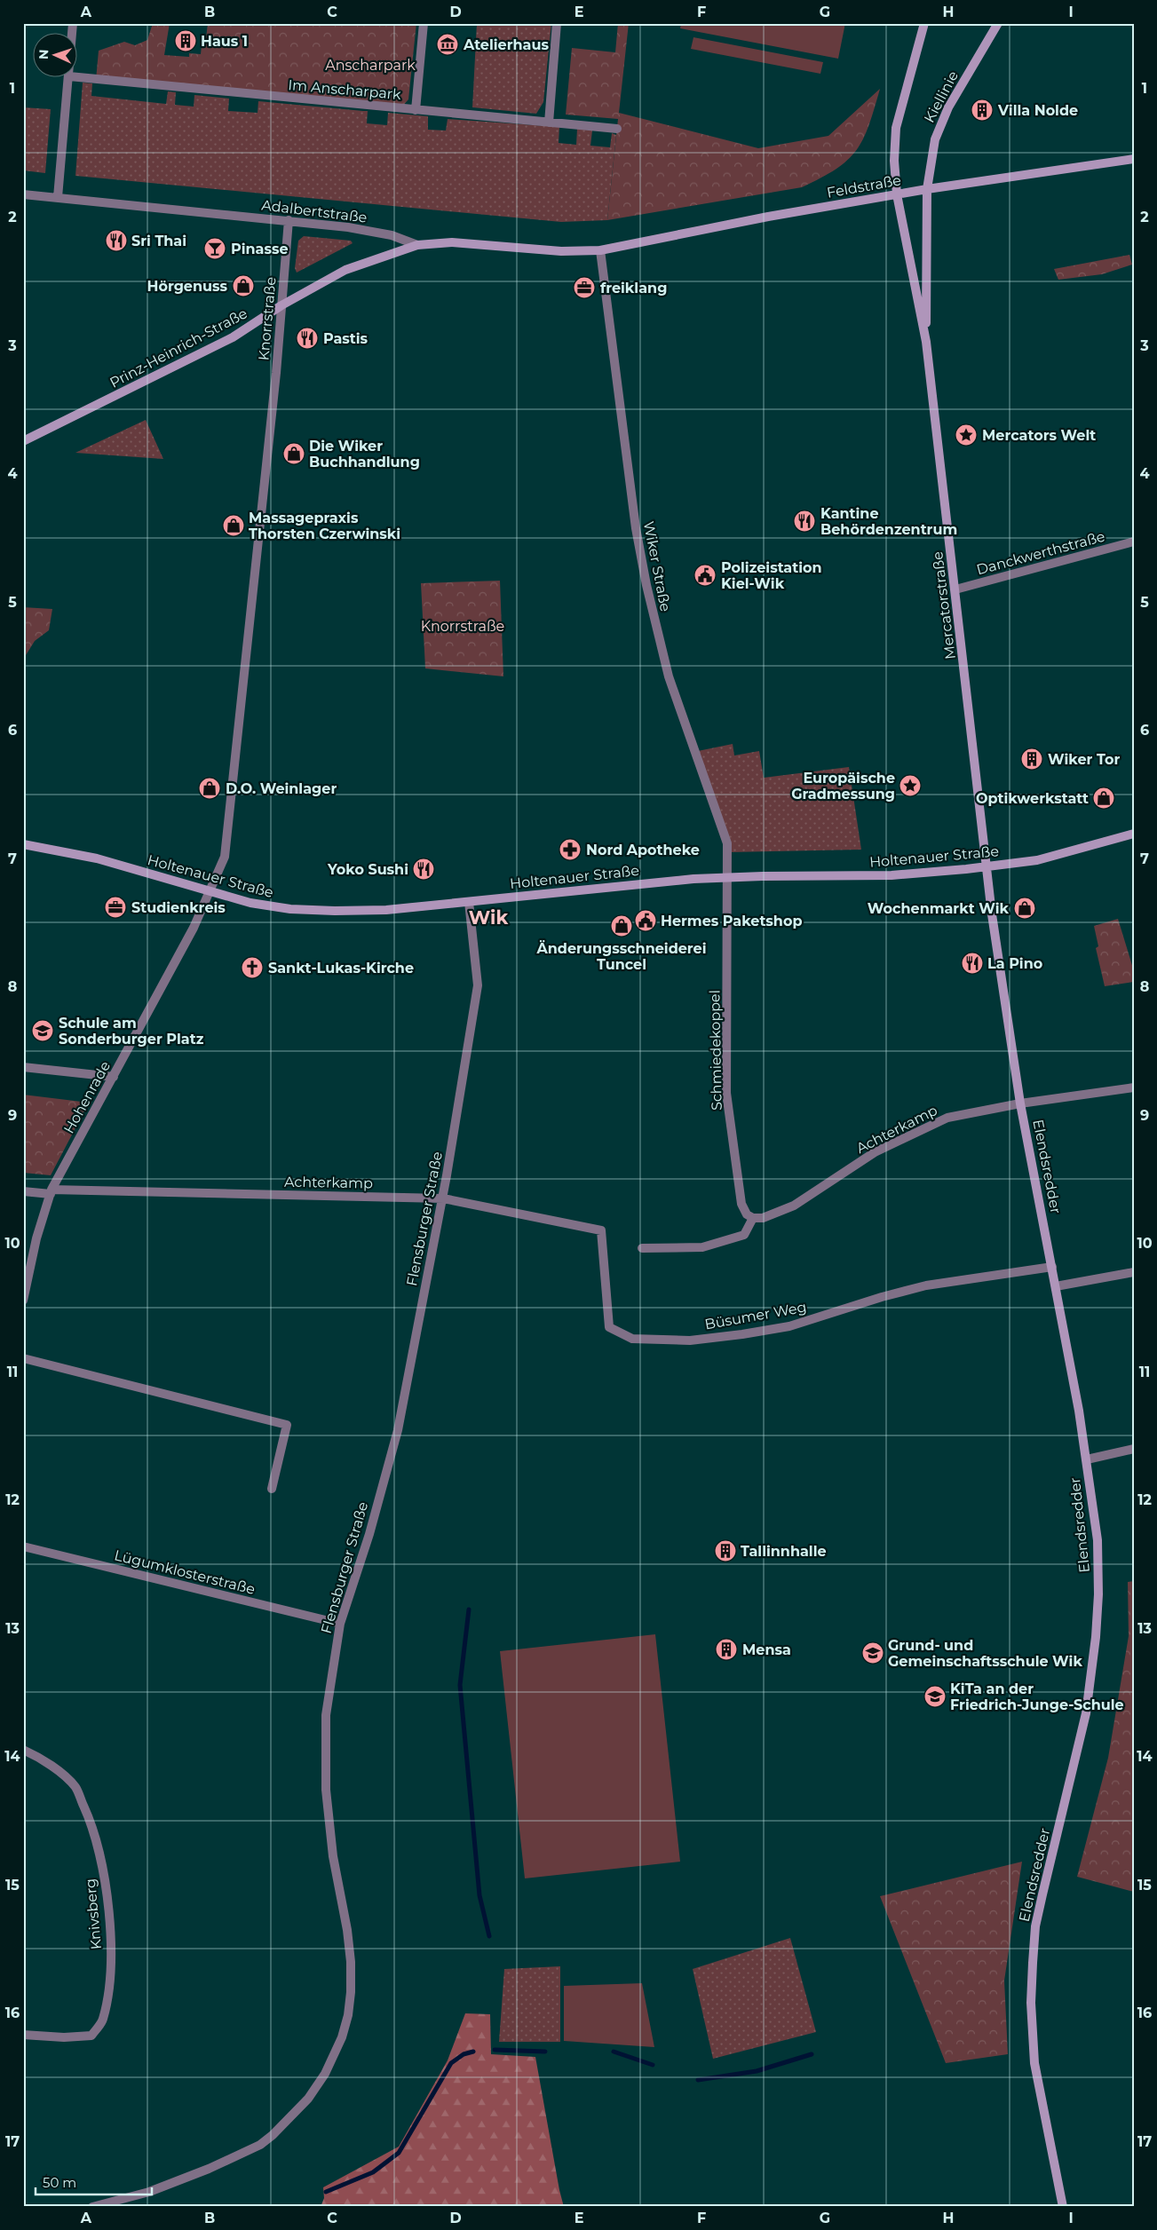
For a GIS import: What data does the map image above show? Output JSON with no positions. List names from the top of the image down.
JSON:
{
  "streets": {
    "main road": [
      "Kiellinie",
      "Feldstraße",
      "Adalbertstraße",
      "Prinz-Heinrich-Straße",
      "Mercatorstraße",
      "Holtenauer Straße",
      "Elendsredder"
    ],
    "street": [
      "Im Anscharpark",
      "Knorrstraße",
      "Danckwerthstraße",
      "Wiker Straße",
      "Schmiedekoppel",
      "Hohenrade",
      "Achterkamp",
      "Flensburger Straße",
      "Büsumer Weg",
      "Lügumklosterstraße",
      "Knivsberg"
    ]
  },
  "crossings": [
    ["Kiellinie", "Feldstraße"],
    ["Kiellinie", "Mercatorstraße"],
    ["Feldstraße", "Adalbertstraße"],
    ["Feldstraße", "Wiker Straße"],
    ["Feldstraße", "Mercatorstraße"],
    ["Adalbertstraße", "Knorrstraße"],
    ["Adalbertstraße", "Prinz-Heinrich-Straße"],
    ["Adalbertstraße", "Wiker Straße"],
    ["Knorrstraße", "Prinz-Heinrich-Straße"],
    ["Knorrstraße", "Holtenauer Straße"],
    ["Knorrstraße", "Hohenrade"],
    ["Danckwerthstraße", "Mercatorstraße"],
    ["Wiker Straße", "Holtenauer Straße"],
    ["Wiker Straße", "Schmiedekoppel"],
    ["Mercatorstraße", "Holtenauer Straße"],
    ["Mercatorstraße", "Elendsredder"],
    ["Holtenauer Straße", "Schmiedekoppel"],
    ["Holtenauer Straße", "Hohenrade"],
    ["Holtenauer Straße", "Elendsredder"],
    ["Holtenauer Straße", "Flensburger Straße"],
    ["Schmiedekoppel", "Achterkamp"],
    ["Hohenrade", "Achterkamp"],
    ["Achterkamp", "Elendsredder"],
    ["Achterkamp", "Flensburger Straße"],
    ["Achterkamp", "Büsumer Weg"],
    ["Elendsredder", "Büsumer Weg"],
    ["Flensburger Straße", "Lügumklosterstraße"]
  ],
  "districts": ["Wik"],
  "parks": ["Anscharpark", "Knorrstraße"],
  "places": {
    "building": [
      "Haus 1",
      "Villa Nolde",
      "Wiker Tor",
      "Tallinnhalle",
      "Mensa"
    ],
    "museum": ["Atelierhaus"],
    "restaurant": [
      "Sri Thai",
      "Pastis",
      "Kantine Behördenzentrum",
      "Yoko Sushi",
      "La Pino"
    ],
    "bar": ["Pinasse"],
    "shop": [
      "Hörgenuss",
      "Die Wiker Buchhandlung",
      "Massagepraxis Thorsten Czerwinski",
      "D.O. Weinlager",
      "Optikwerkstatt",
      "Wochenmarkt Wik",
      "Änderungsschneiderei Tuncel"
    ],
    "office": ["freiklang", "Studienkreis"],
    "place": ["Mercators Welt", "Europäische Gradmessung"],
    "public building": ["Polizeistation Kiel-Wik", "Hermes Paketshop"],
    "pharmacy": ["Nord Apotheke"],
    "church": ["Sankt-Lukas-Kirche"],
    "school or university": ["Schule am Sonderburger Platz", "Grund- und Gemeinschaftsschule Wik", "KiTa an der Friedrich-Junge-Schule"]
  },
  "scale_bar": "50 m",
  "north": "left",
  "grid": {
    "columns": [
      "A",
      "B",
      "C",
      "D",
      "E",
      "F",
      "G",
      "H",
      "I"
    ],
    "rows": [
      "1",
      "2",
      "3",
      "4",
      "5",
      "6",
      "7",
      "8",
      "9",
      "10",
      "11",
      "12",
      "13",
      "14",
      "15",
      "16",
      "17"
    ]
  }
}
